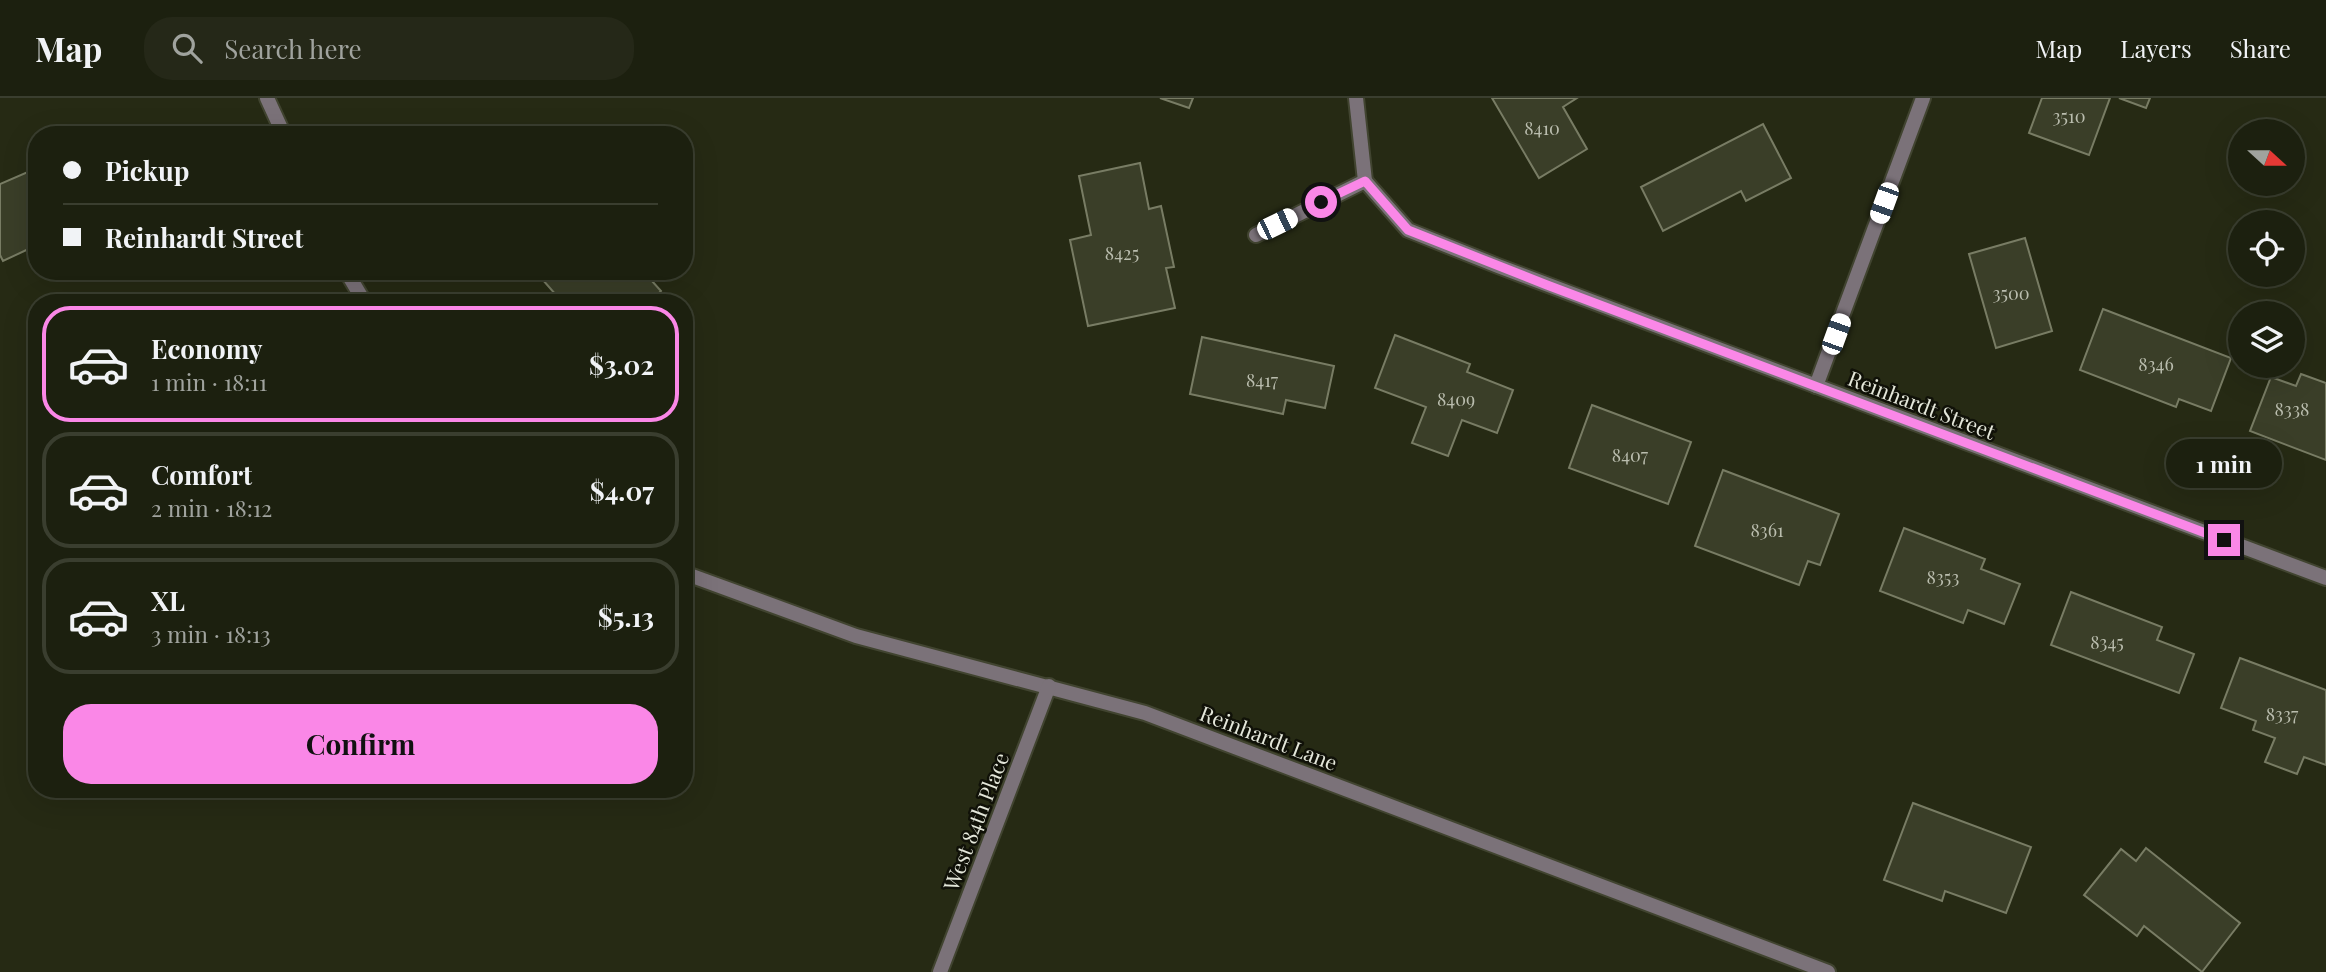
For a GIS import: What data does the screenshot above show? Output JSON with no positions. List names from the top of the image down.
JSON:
{
  "streets": {
    "street": ["Reinhardt Street", "Reinhardt Lane", "West 84th Place"]
  },
  "crossings": [
    ["Reinhardt Lane", "West 84th Place"]
  ],
  "house_numbers": [
    "3510",
    "8410",
    "8425",
    "3500",
    "8346",
    "8417",
    "8409",
    "8338",
    "8407",
    "8361",
    "8353",
    "8345",
    "8337"
  ],
  "north": "right",
  "page": {
    "header": "Map",
    "search": "Search here",
    "nav": ["Map", "Layers", "Share"],
    "banner": ["Pickup", "Reinhardt Street"],
    "list": [
      {
        "name": "Economy",
        "note": "1 min · 18:11",
        "value": "$3.02"
      },
      {
        "name": "Comfort",
        "note": "2 min · 18:12",
        "value": "$4.07"
      },
      {
        "name": "XL",
        "note": "3 min · 18:13",
        "value": "$5.13"
      }
    ],
    "bubble": "1 min",
    "buttons": "Confirm"
  }
}
